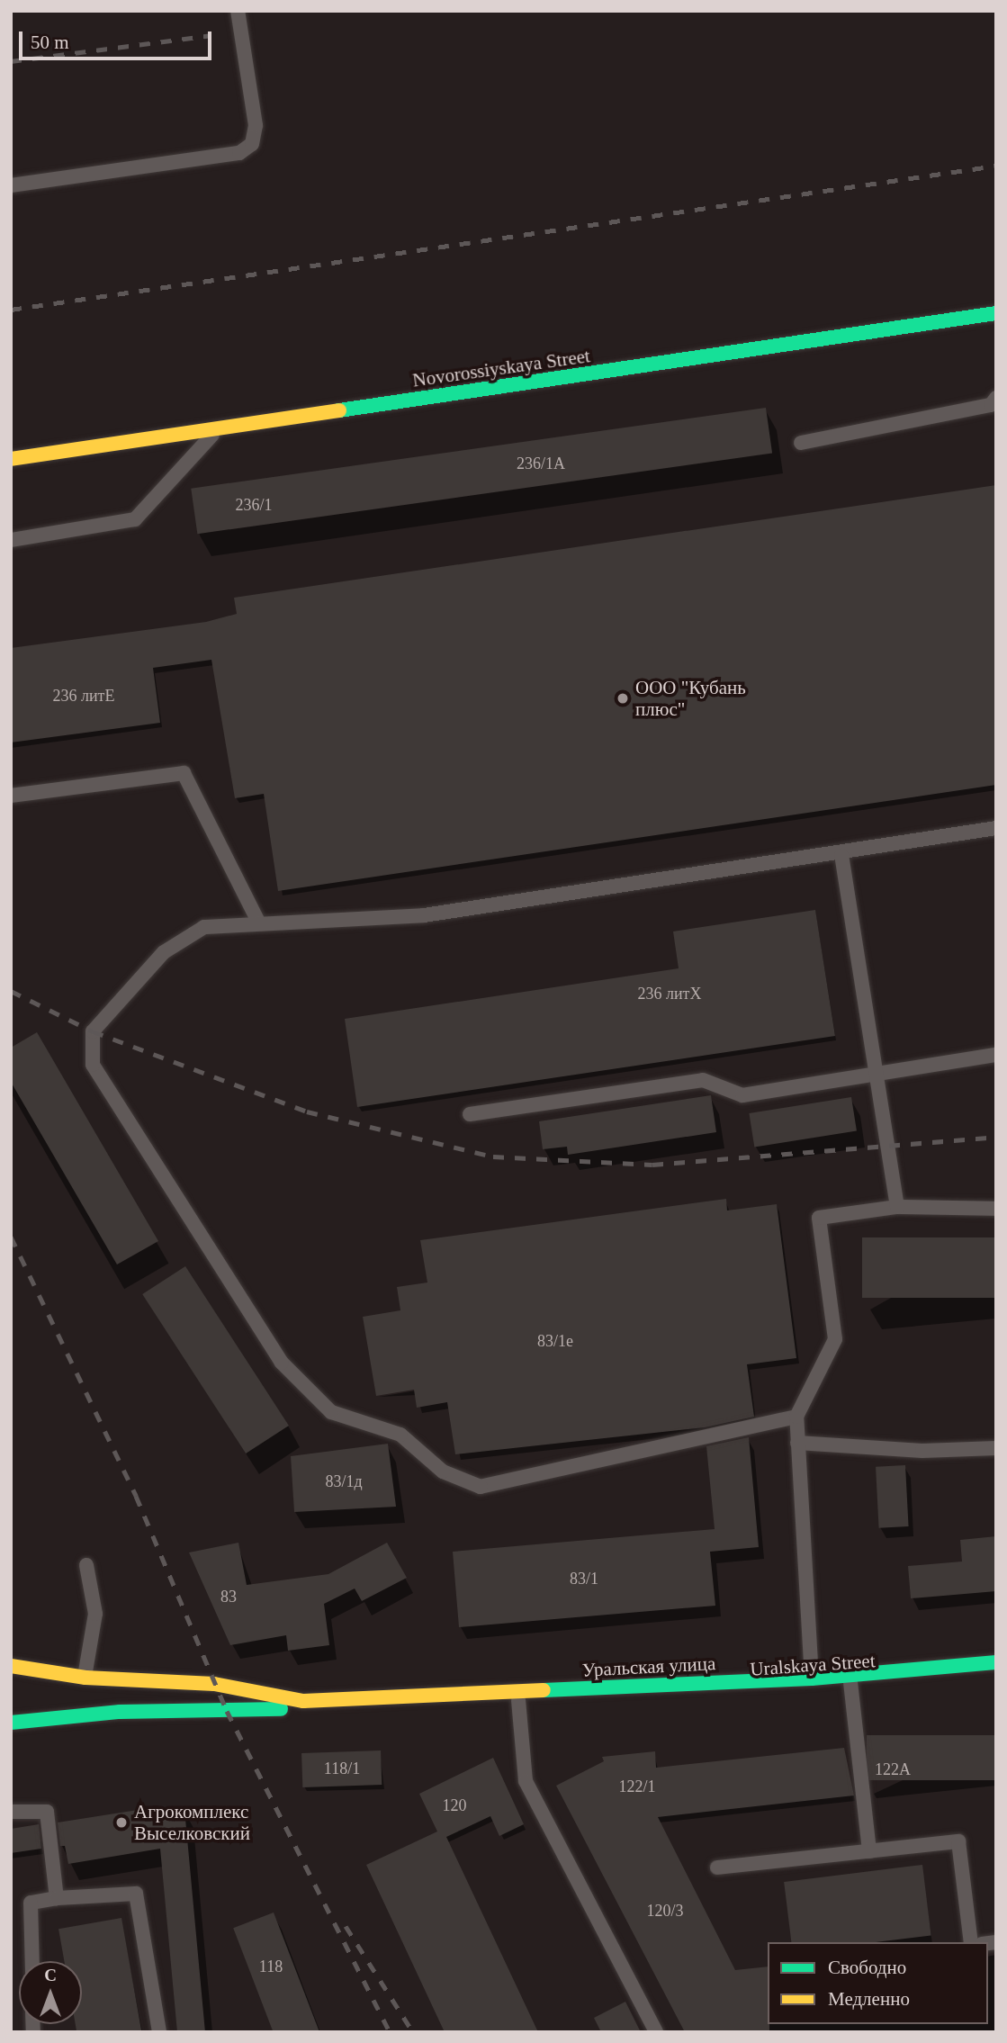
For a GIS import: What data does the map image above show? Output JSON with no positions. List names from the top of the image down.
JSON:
{
  "streets": {
    "main road": ["Novorossiyskaya Street", "Uralskaya Street", "Уральская улица"]
  },
  "crossings": [
    ["Uralskaya Street", "Уральская улица"]
  ],
  "places": ["ООО \"Кубань плюс\"", "Агрокомплекс Выселковский"],
  "house_numbers": [
    "236/1А",
    "236/1",
    "236 литЕ",
    "236 литХ",
    "83/1е",
    "83/1д",
    "83/1",
    "83",
    "118/1",
    "122А",
    "122/1",
    "120",
    "120/3",
    "118"
  ],
  "legend": ["Свободно", "Медленно"],
  "scale_bar": "50 m",
  "north": "top"
}
